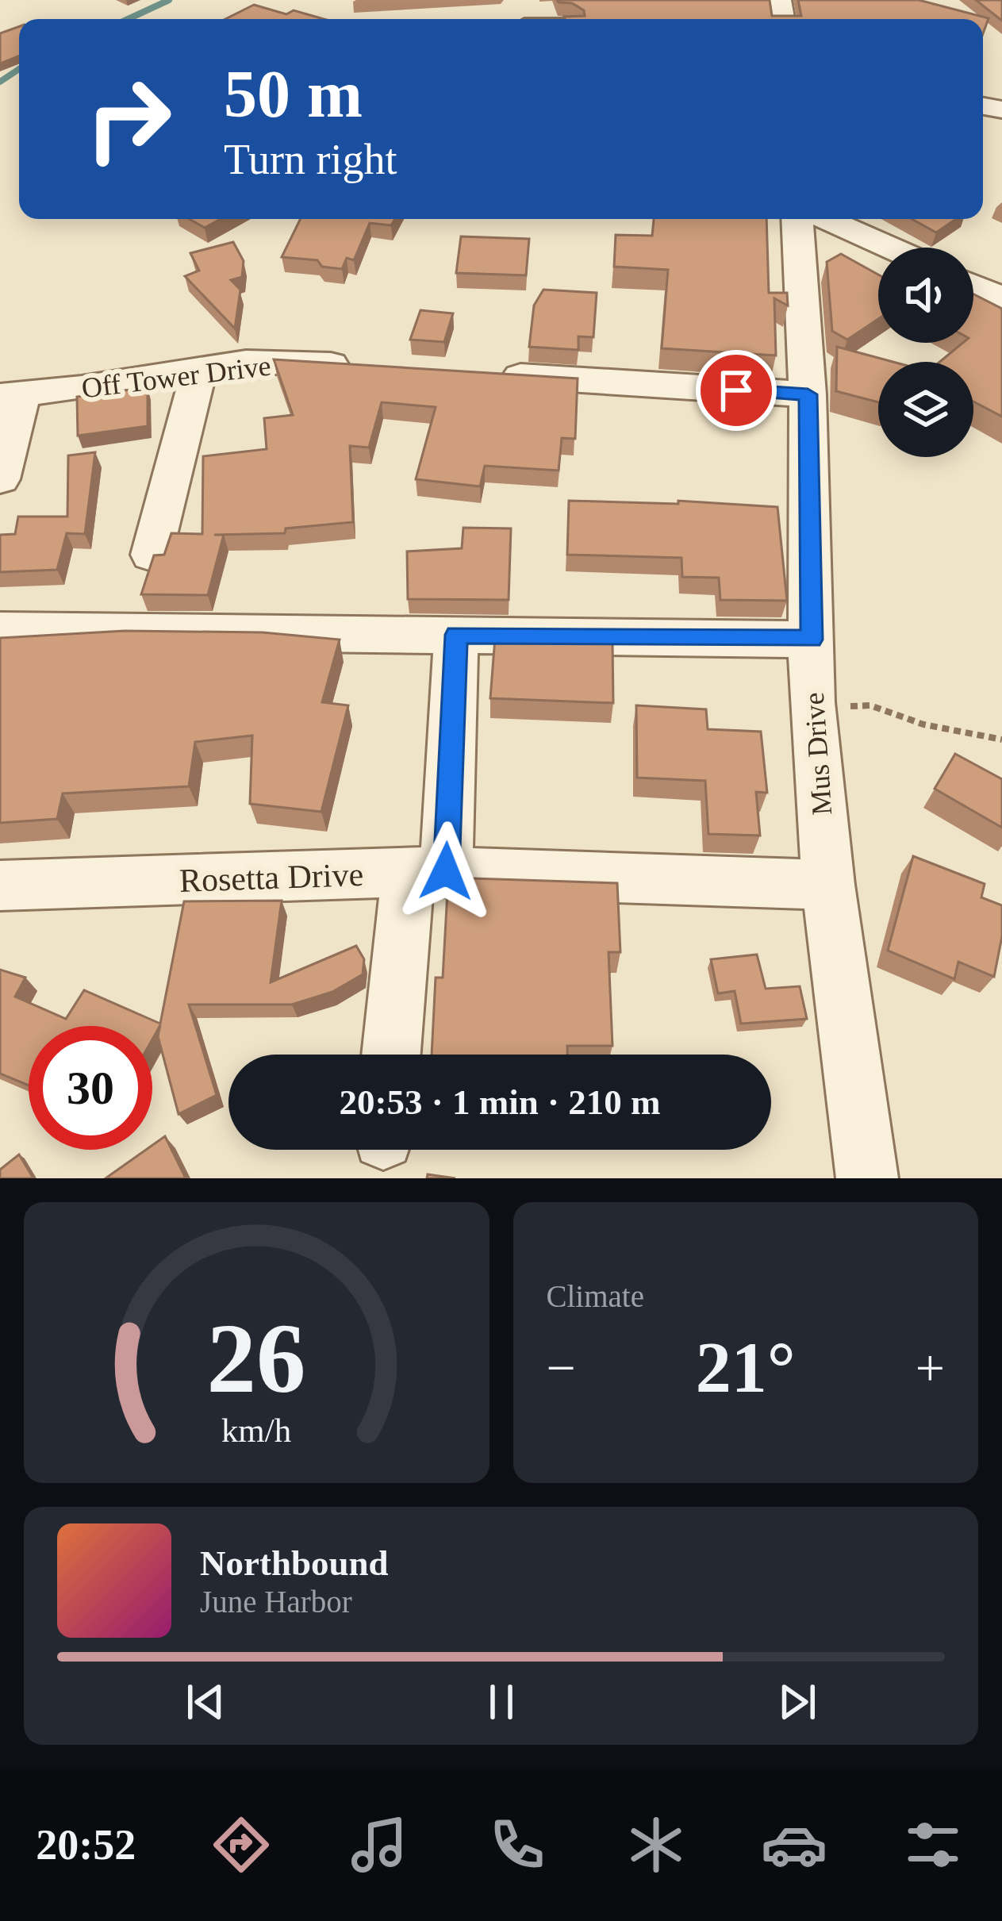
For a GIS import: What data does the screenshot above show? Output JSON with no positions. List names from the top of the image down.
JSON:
{
  "streets": {
    "street": ["Off Tower Drive", "Mus Drive", "Rosetta Drive"]
  },
  "crossings": [
    ["Mus Drive", "Rosetta Drive"]
  ],
  "page": {
    "turn": ["50 m", "Turn right"],
    "limit": "30",
    "trip": "20:53 · 1 min · 210 m",
    "tile": "Climate",
    "heat": ["−", "21°", "+"],
    "song": ["Northbound", "June Harbor"],
    "tabs": "20:52",
    "gauge": ["26", "km/h"]
  }
}
